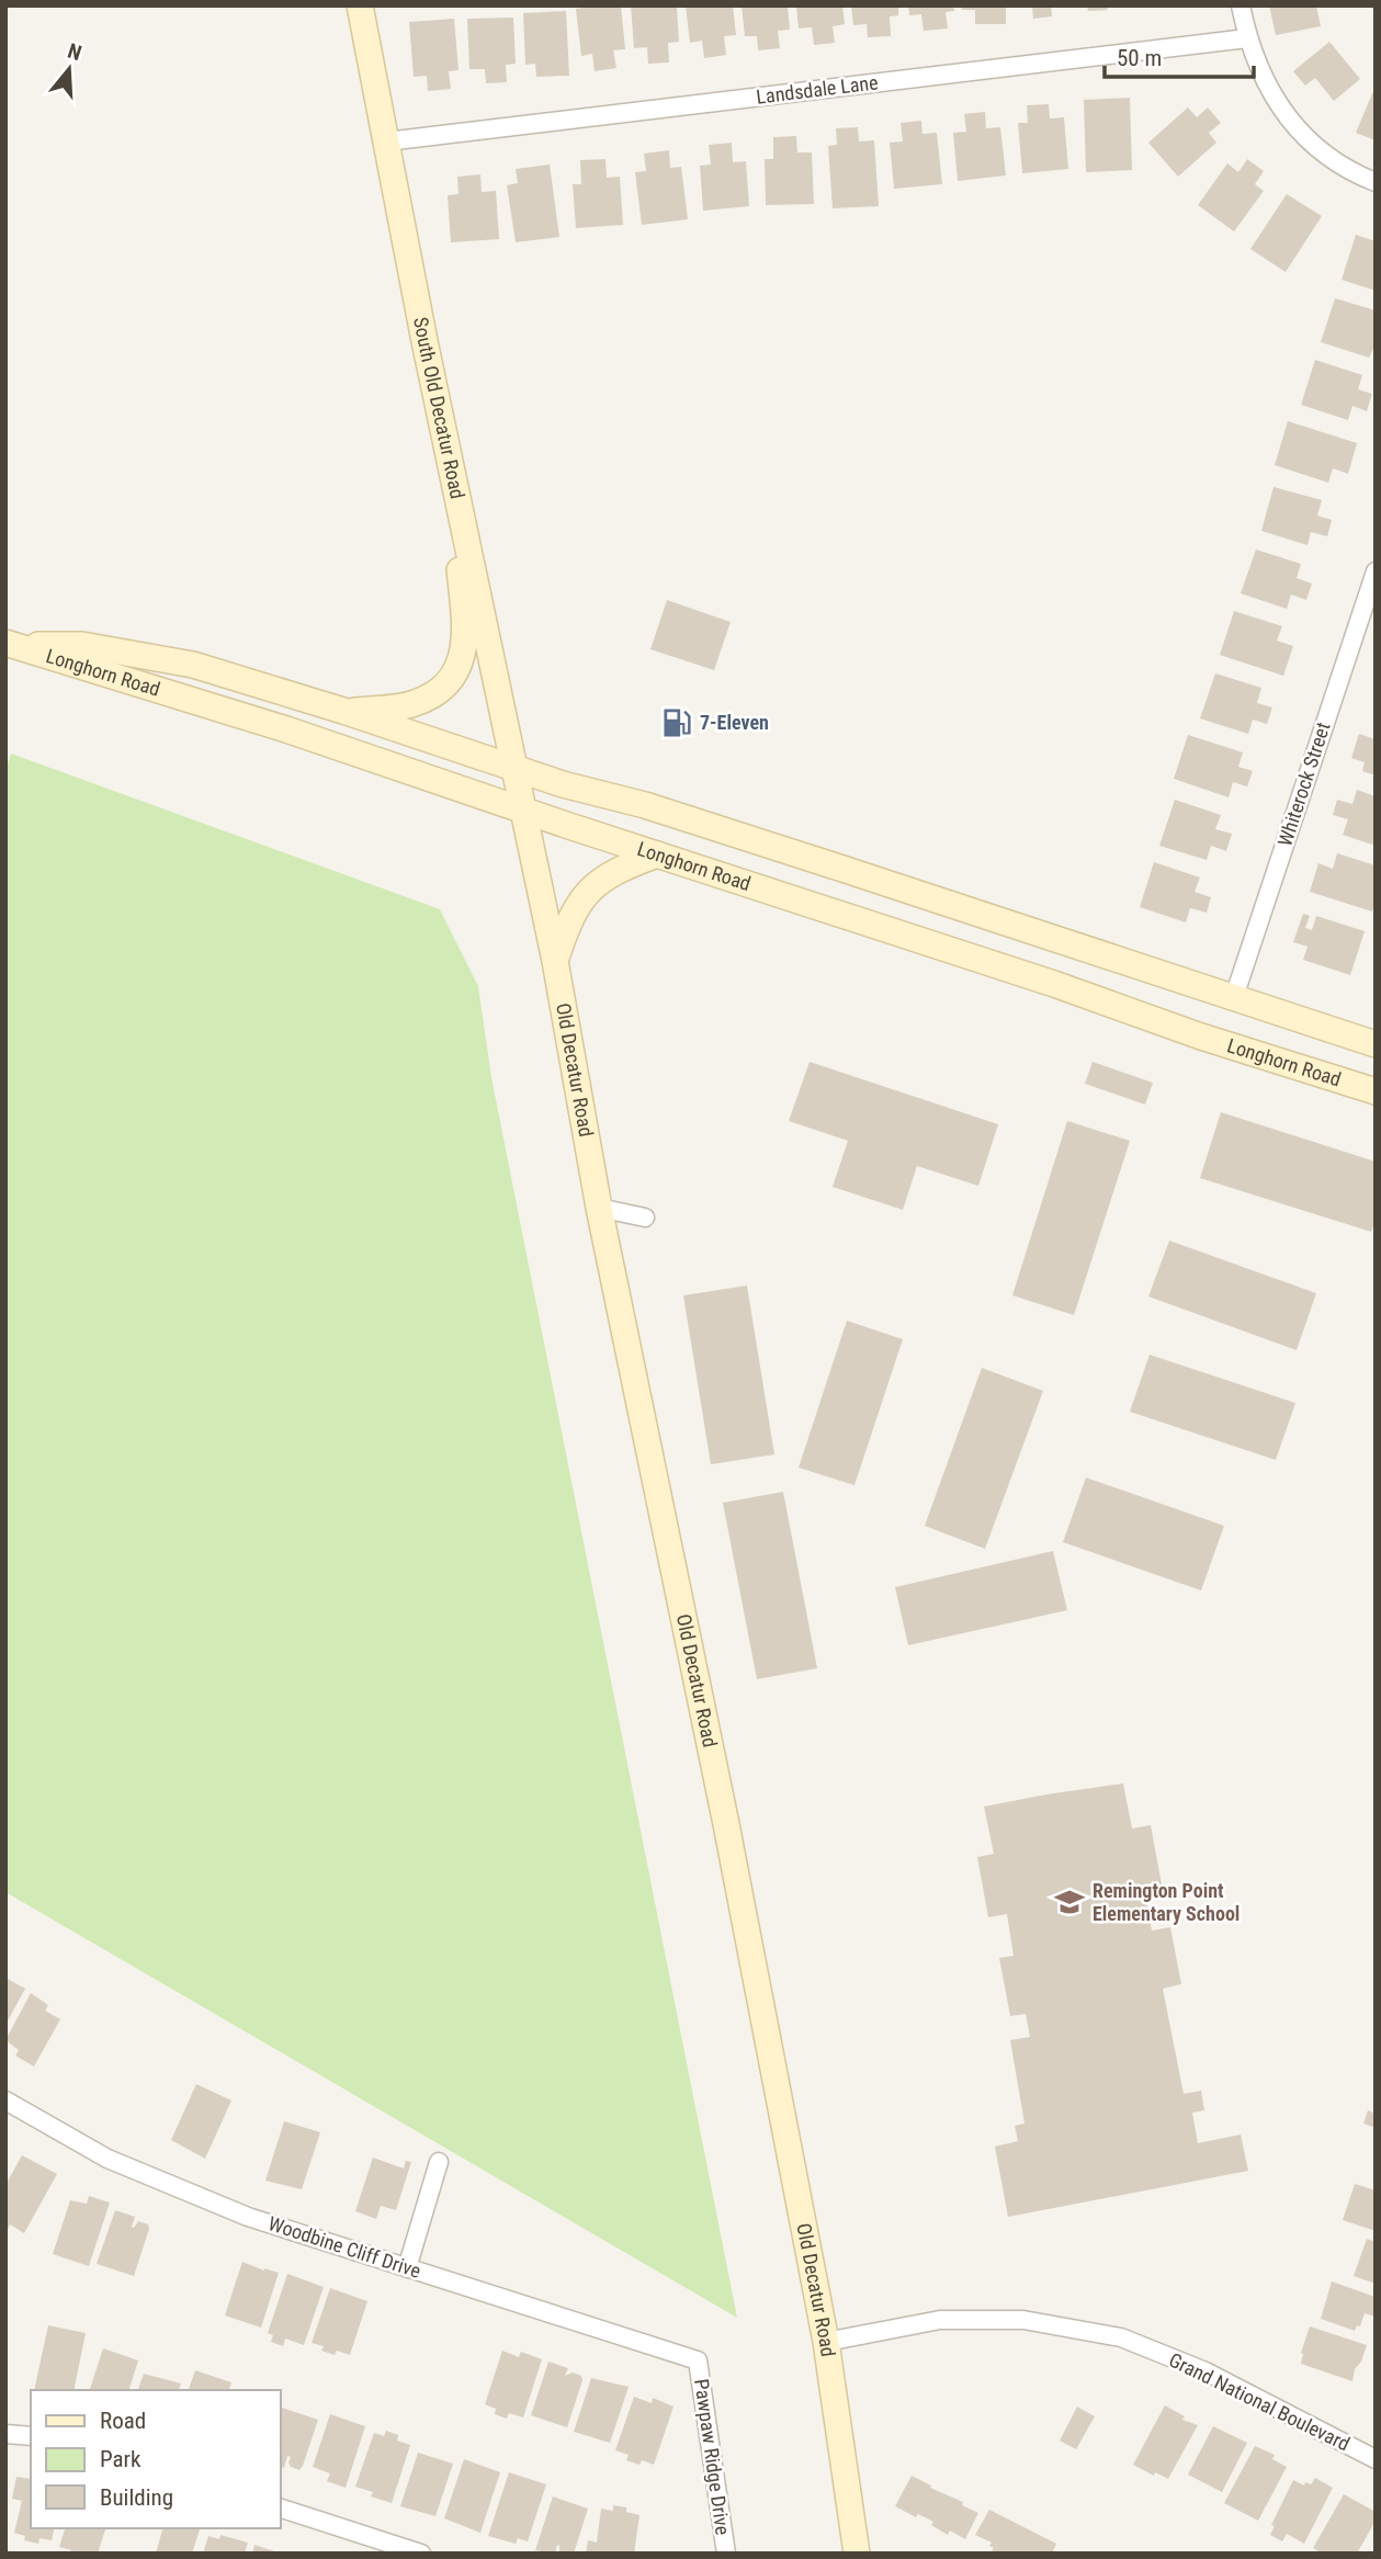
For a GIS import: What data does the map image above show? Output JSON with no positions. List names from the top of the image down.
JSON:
{
  "streets": {
    "main road": ["South Old Decatur Road", "Longhorn Road", "Old Decatur Road"],
    "street": [
      "Landsdale Lane",
      "Whiterock Street",
      "Woodbine Cliff Drive",
      "Grand National Boulevard",
      "Pawpaw Ridge Drive"
    ]
  },
  "crossings": [
    ["Landsdale Lane", "South Old Decatur Road"],
    ["South Old Decatur Road", "Longhorn Road"],
    ["South Old Decatur Road", "Old Decatur Road"],
    ["Longhorn Road", "Whiterock Street"],
    ["Longhorn Road", "Old Decatur Road"],
    ["Old Decatur Road", "Grand National Boulevard"],
    ["Woodbine Cliff Drive", "Pawpaw Ridge Drive"]
  ],
  "places": {
    "fuel station": ["7-Eleven"],
    "school or university": ["Remington Point Elementary School"]
  },
  "legend": ["Road", "Park", "Building"],
  "scale_bar": "50 m",
  "north": "top"
}
